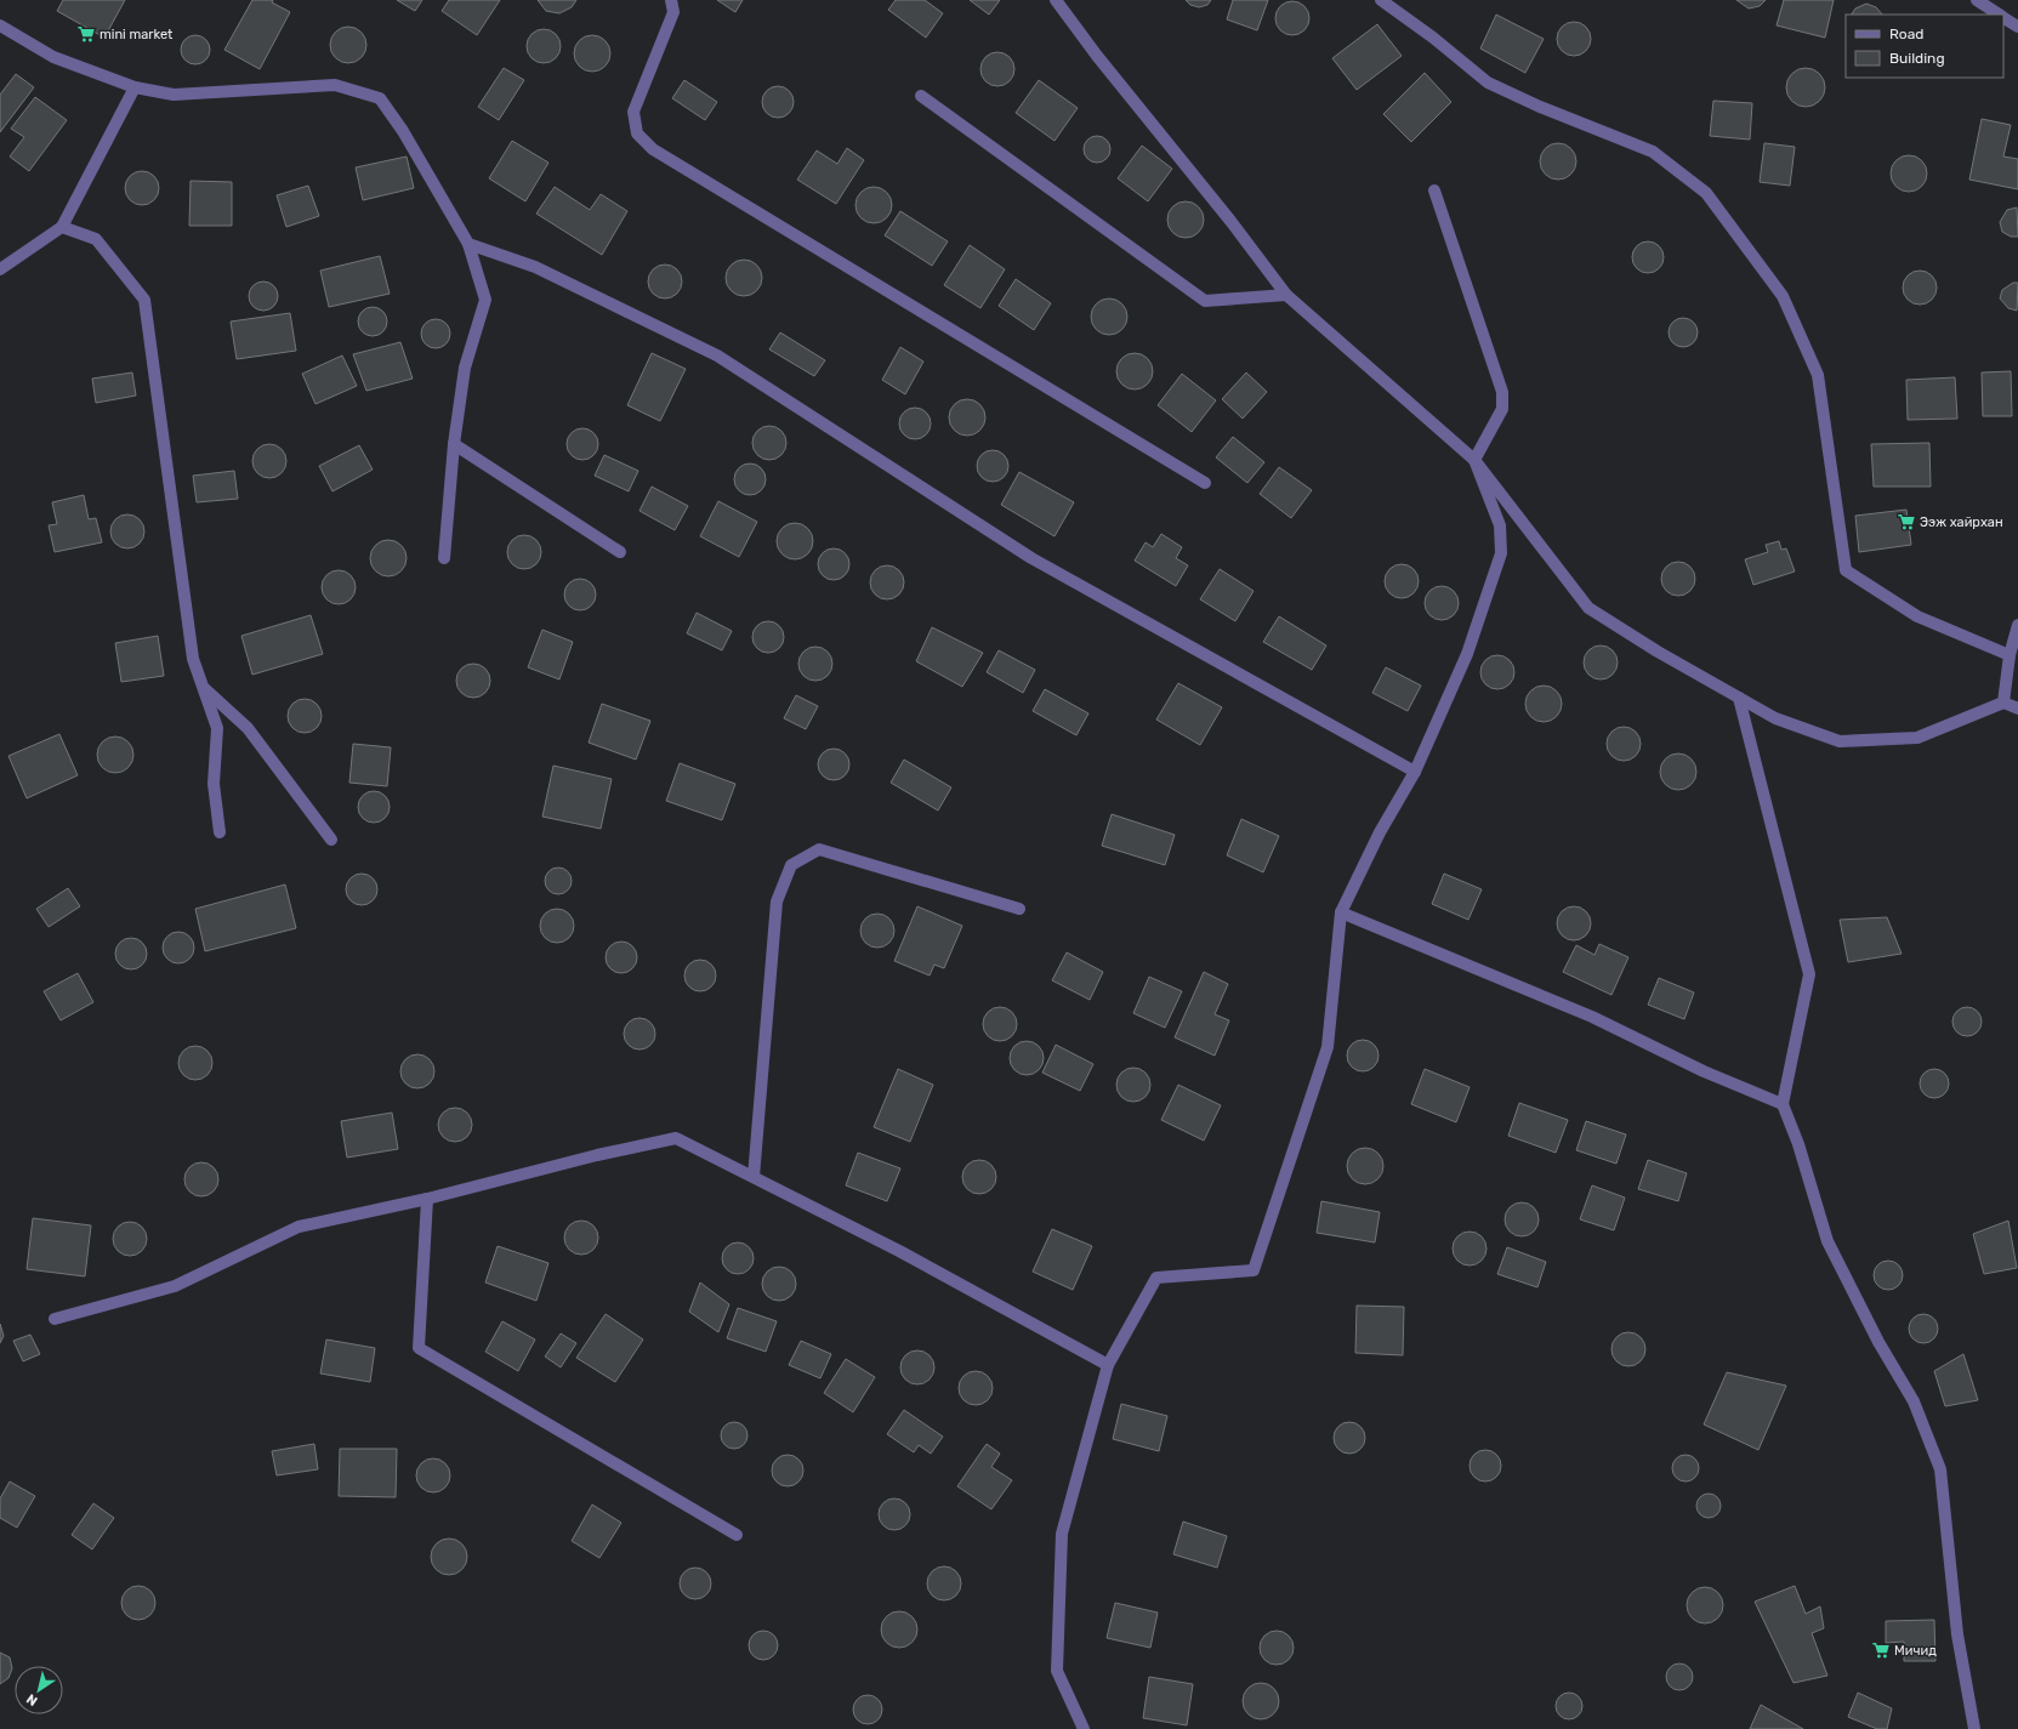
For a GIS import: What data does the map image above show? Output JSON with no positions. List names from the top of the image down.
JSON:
{
  "places": {
    "supermarket": ["mini market", "Ээж хайрхан", "Мичид"]
  },
  "legend": ["Road", "Building"],
  "north": "bottom left"
}
